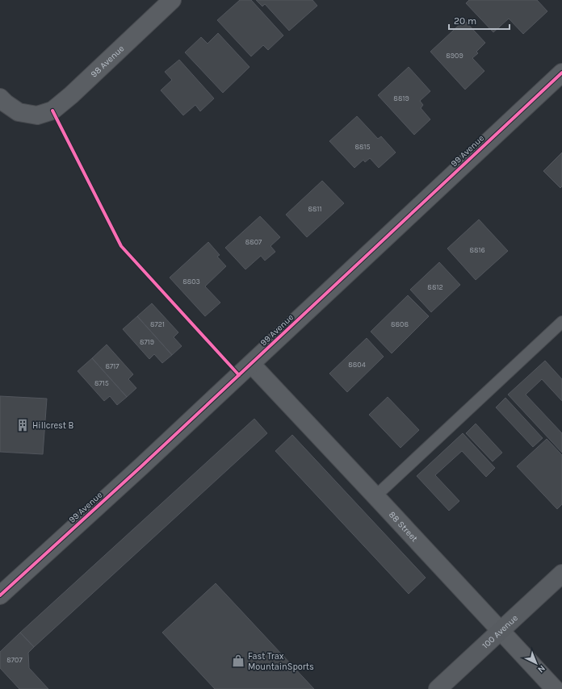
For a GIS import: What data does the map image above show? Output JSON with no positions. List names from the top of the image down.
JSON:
{
  "streets": {
    "main road": ["100 Avenue"],
    "street": ["98 Avenue", "99 Avenue", "88 Street"]
  },
  "crossings": [
    ["99 Avenue", "88 Street"],
    ["88 Street", "100 Avenue"]
  ],
  "places": {
    "building": ["Hillcrest B"],
    "shop": ["Fast Trax MountainSports"]
  },
  "house_numbers": [
    "8909",
    "8819",
    "8815",
    "8811",
    "8807",
    "8816",
    "8803",
    "8812",
    "8721",
    "8808",
    "8719",
    "8804",
    "8717",
    "8715",
    "8707"
  ],
  "scale_bar": "20 m",
  "north": "bottom right"
}
